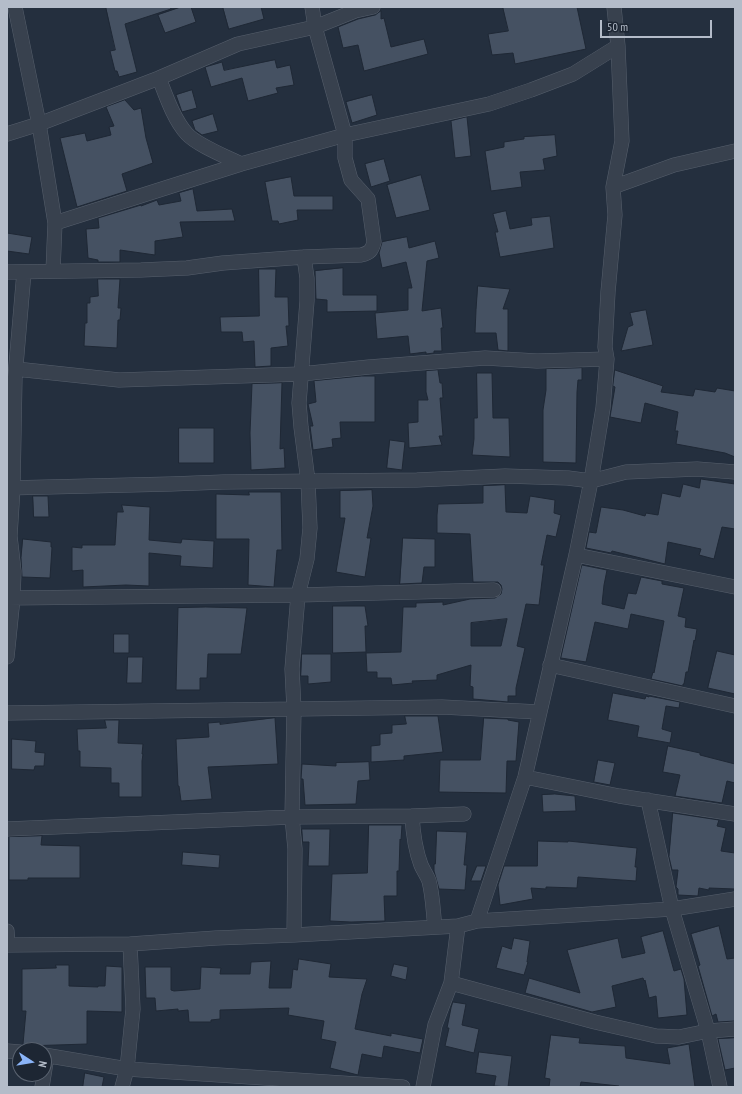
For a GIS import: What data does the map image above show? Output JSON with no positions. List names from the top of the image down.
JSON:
{
  "scale_bar": "50 m",
  "north": "right"
}
